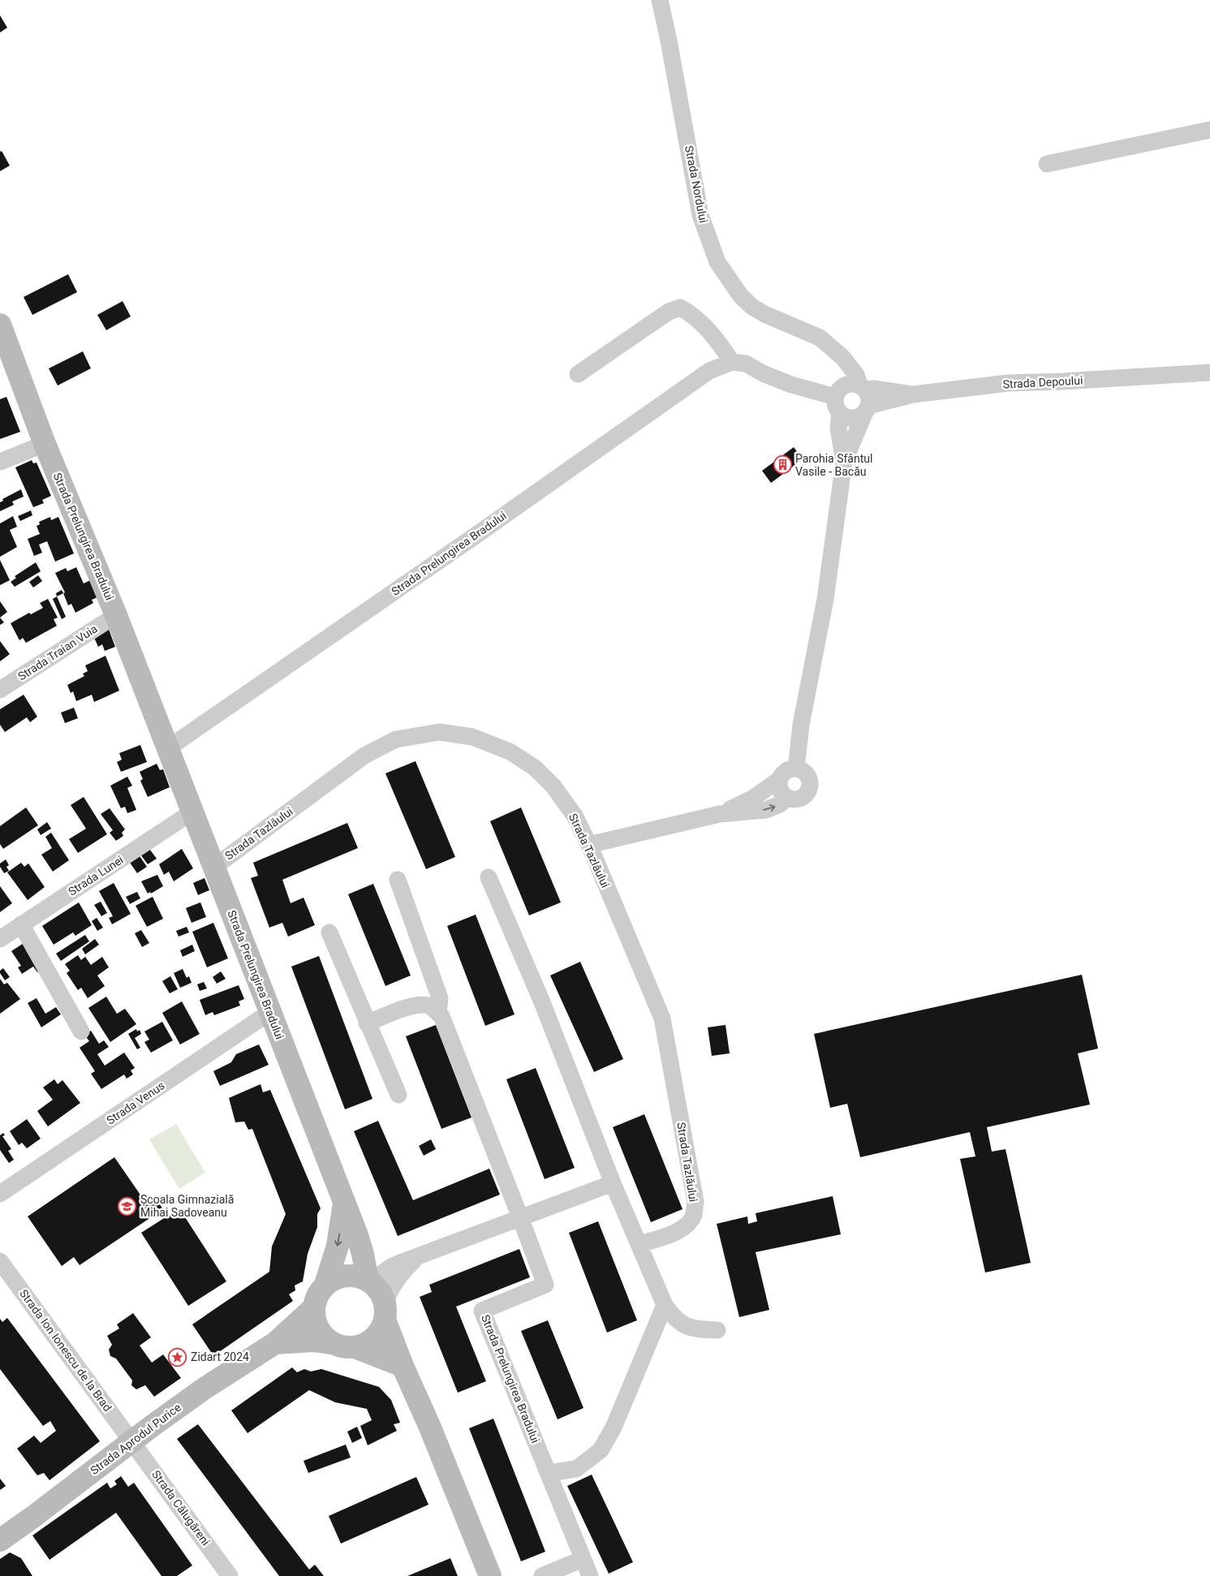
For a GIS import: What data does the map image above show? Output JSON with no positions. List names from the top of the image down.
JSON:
{
  "streets": {
    "street": [
      "Strada Nordului",
      "Strada Depoului",
      "Strada Prelungirea Bradului",
      "Strada Traian Vuia",
      "Strada Tazlăului",
      "Strada Lunei",
      "Strada Venus",
      "Strada Ion Ionescu de la Brad",
      "Strada Aprodul Purice",
      "Strada Călugăreni"
    ]
  },
  "crossings": [
    ["Strada Nordului", "Strada Depoului"],
    ["Strada Prelungirea Bradului", "Strada Traian Vuia"],
    ["Strada Prelungirea Bradului", "Strada Tazlăului"],
    ["Strada Prelungirea Bradului", "Strada Lunei"],
    ["Strada Prelungirea Bradului", "Strada Venus"],
    ["Strada Prelungirea Bradului", "Strada Aprodul Purice"],
    ["Strada Ion Ionescu de la Brad", "Strada Aprodul Purice"],
    ["Strada Ion Ionescu de la Brad", "Strada Călugăreni"],
    ["Strada Aprodul Purice", "Strada Călugăreni"]
  ],
  "places": {
    "building": ["Parohia Sfântul Vasile - Bacău"],
    "school or university": ["Școala Gimnazială Mihai Sadoveanu"],
    "place": ["Zidart 2024"]
  }
}
